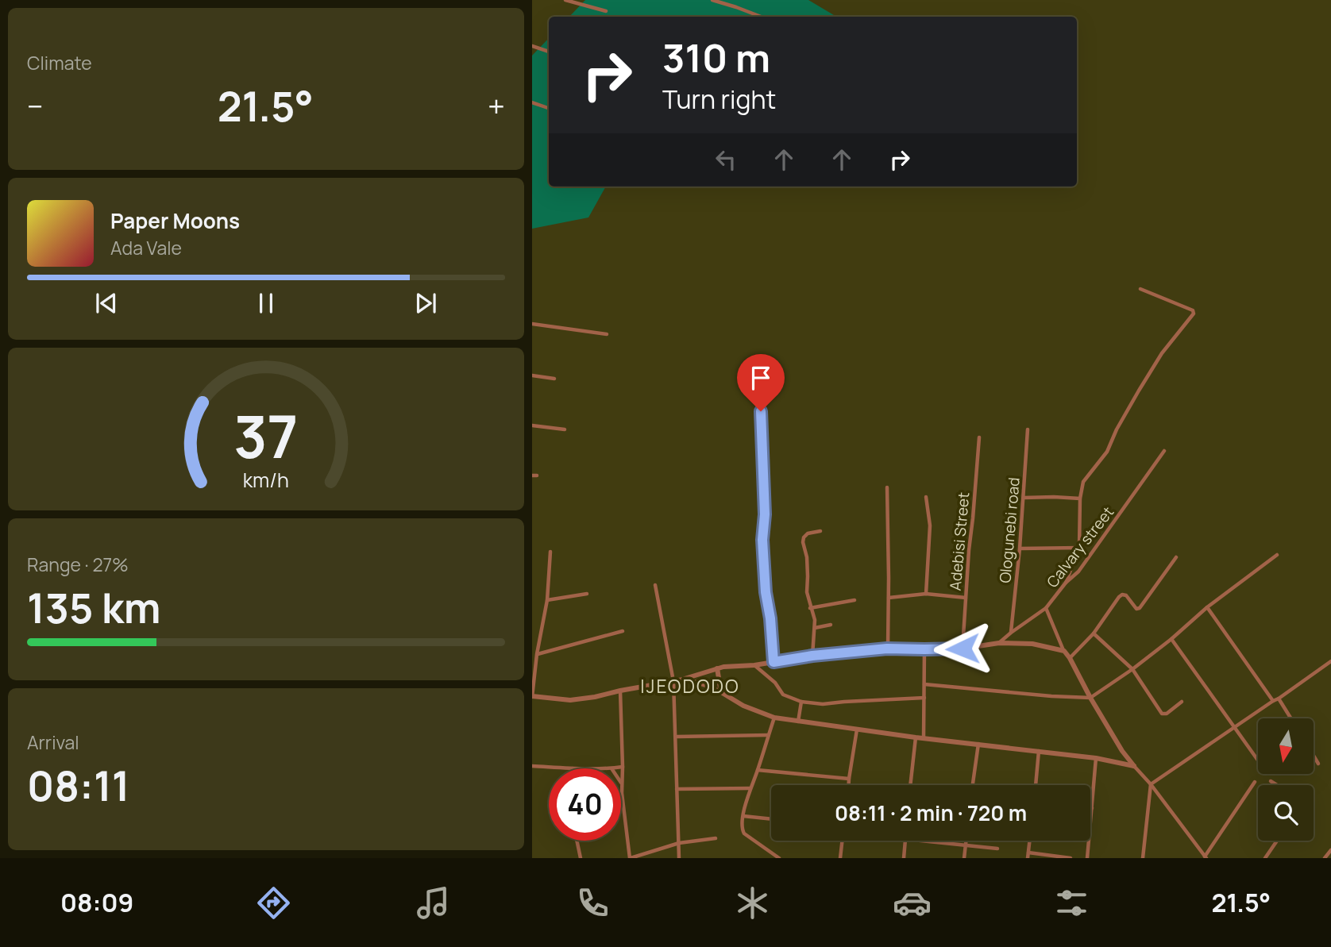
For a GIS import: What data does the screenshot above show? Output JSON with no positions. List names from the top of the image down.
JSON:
{
  "streets": {
    "street": ["Ologunebi road", "Adebisi Street", "Calvary street"]
  },
  "crossings": [
    ["Ologunebi road", "Calvary street"]
  ],
  "districts": ["IJEODODO"],
  "north": "bottom",
  "page": {
    "tile": [
      "Climate",
      ["Range · 27%", "135 km"],
      ["Arrival", "08:11"]
    ],
    "turn": ["310 m", "Turn right"],
    "heat": ["−", "21.5°", "+"],
    "song": ["Paper Moons", "Ada Vale"],
    "limit": "40",
    "trip": "08:11 · 2 min · 720 m",
    "tabs": ["08:09", "21.5°"],
    "gauge": ["37", "km/h"]
  }
}
